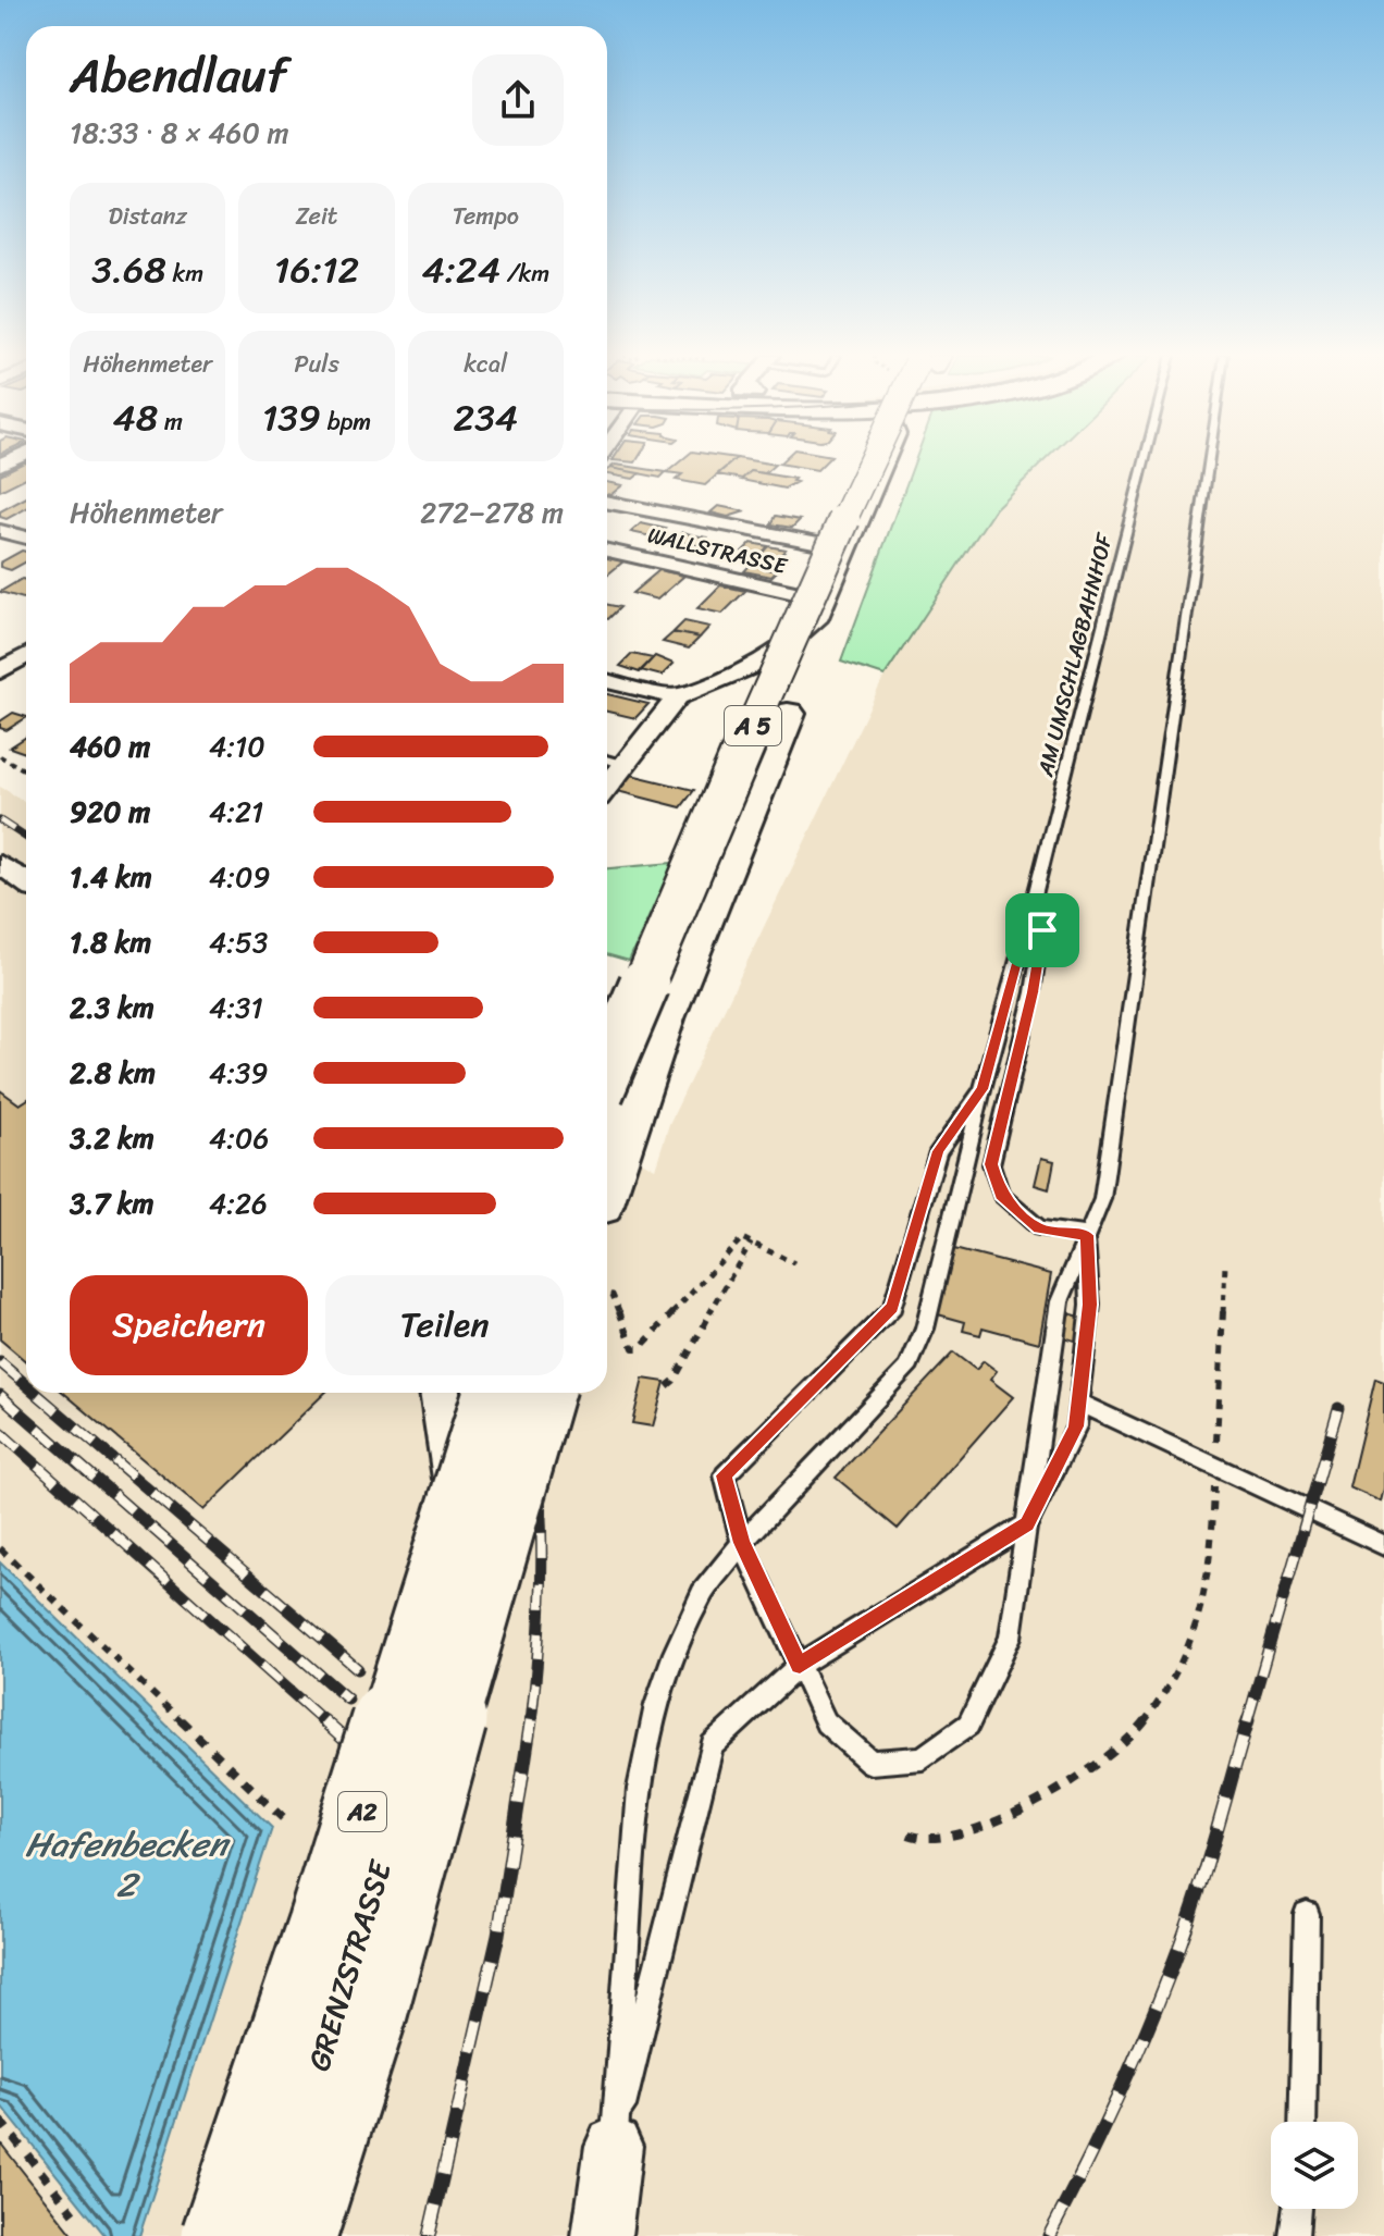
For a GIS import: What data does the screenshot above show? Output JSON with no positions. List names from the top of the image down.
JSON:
{
  "streets": {
    "highway": ["A 5", "A2"],
    "street": ["WALLSTRASSE", "GRENZSTRASSE"],
    "lane": ["AM UMSCHLAGBAHNHOF"]
  },
  "water": ["Hafenbecken 2"],
  "page": {
    "heading": ["Abendlauf", "18:33 · 8 × 460 m"],
    "stats": [
      ["Distanz", "3.68 km"],
      ["Zeit", "16:12"],
      ["Tempo", "4:24 /km"],
      ["Höhenmeter", "48 m"],
      ["Puls", "139 bpm"],
      ["kcal", "234"]
    ],
    "chart": ["Höhenmeter", "272–278 m"],
    "list": [
      {
        "name": "460 m",
        "note": "4:10"
      },
      {
        "name": "920 m",
        "note": "4:21"
      },
      {
        "name": "1.4 km",
        "note": "4:09"
      },
      {
        "name": "1.8 km",
        "note": "4:53"
      },
      {
        "name": "2.3 km",
        "note": "4:31"
      },
      {
        "name": "2.8 km",
        "note": "4:39"
      },
      {
        "name": "3.2 km",
        "note": "4:06"
      },
      {
        "name": "3.7 km",
        "note": "4:26"
      }
    ],
    "buttons": ["Speichern", "Teilen"]
  }
}
